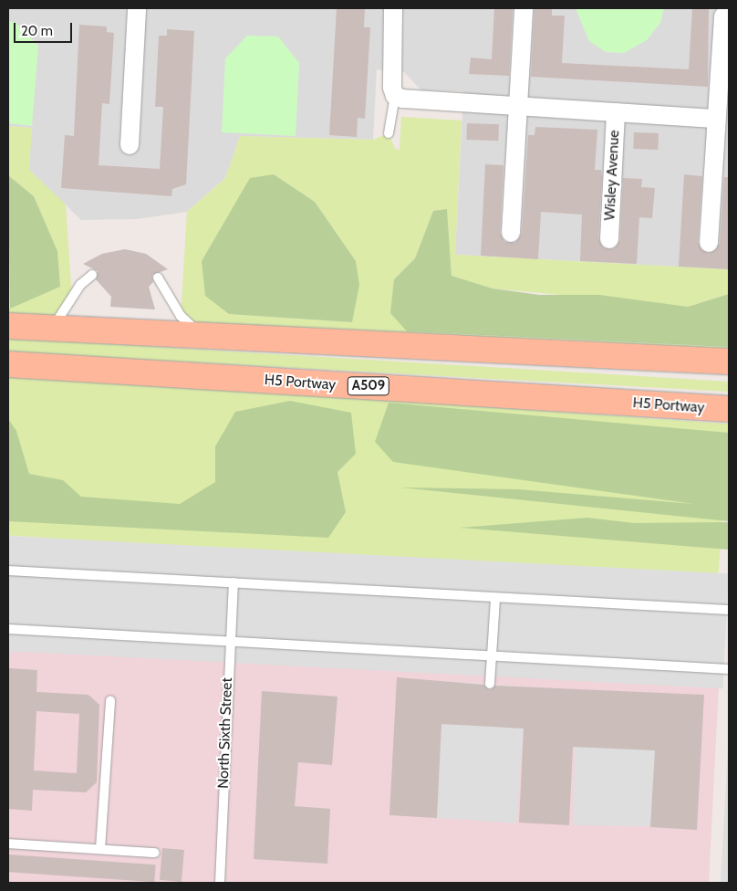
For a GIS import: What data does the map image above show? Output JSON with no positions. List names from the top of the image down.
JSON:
{
  "streets": {
    "main road": ["H5 Portway", "A509"],
    "street": ["Wisley Avenue"],
    "lane": ["North Sixth Street"]
  },
  "scale_bar": "20 m"
}
